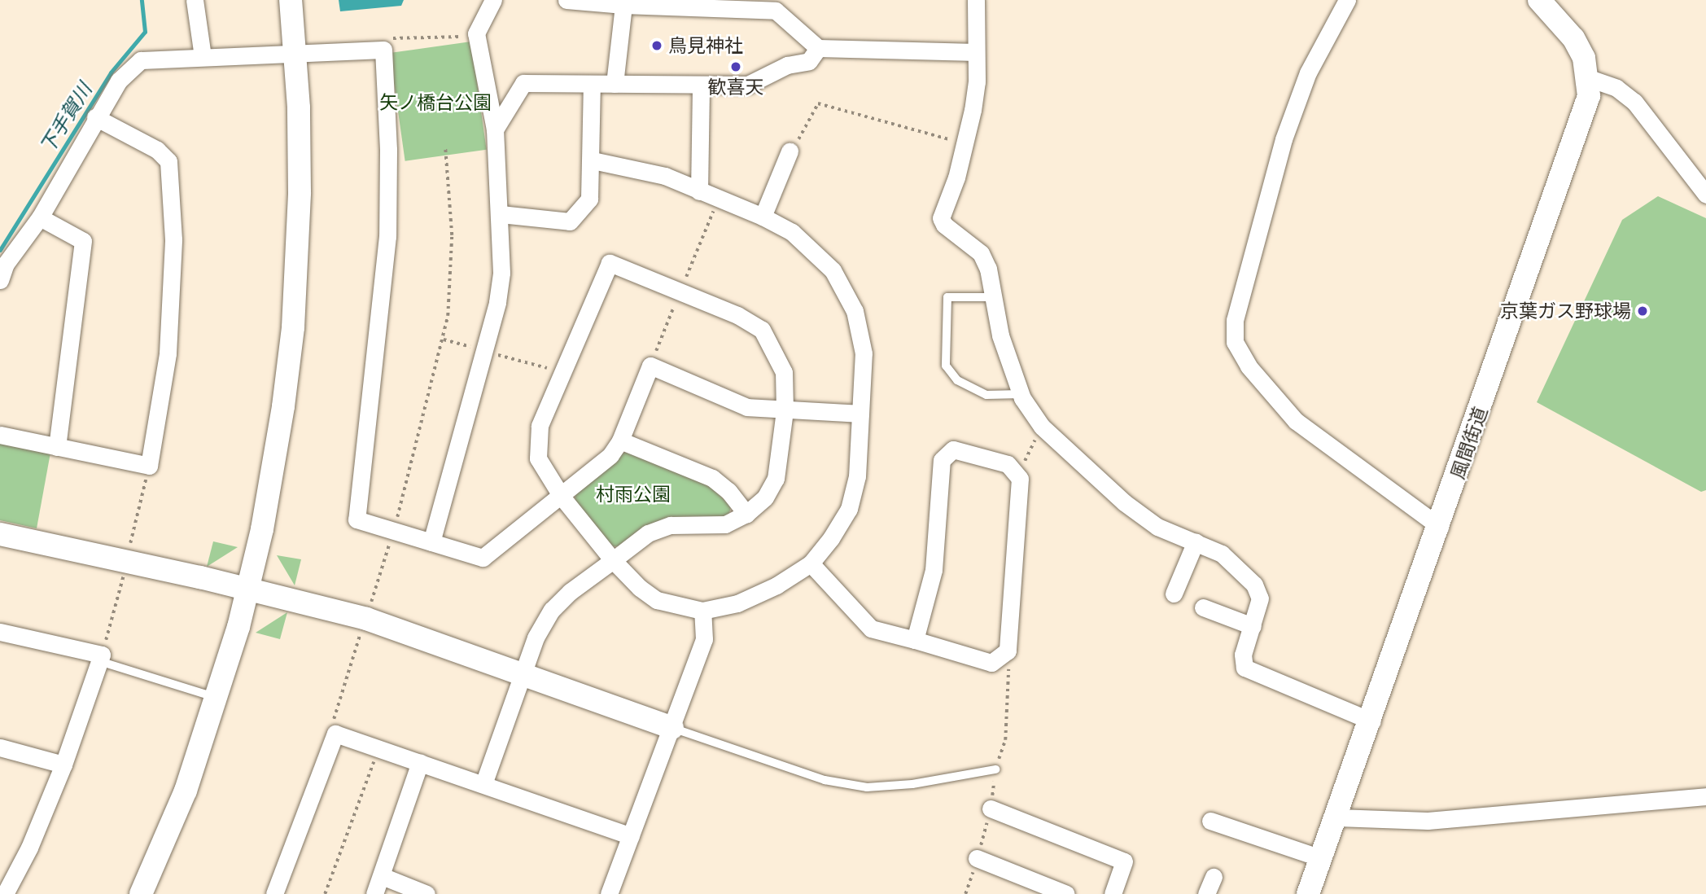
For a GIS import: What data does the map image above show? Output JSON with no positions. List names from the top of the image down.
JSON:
{
  "streets": {
    "street": ["風間街道"]
  },
  "water": ["下手賀川"],
  "parks": ["矢ノ橋台公園", "村雨公園"],
  "places": ["鳥見神社", "歓喜天", "京葉ガス野球場"]
}
